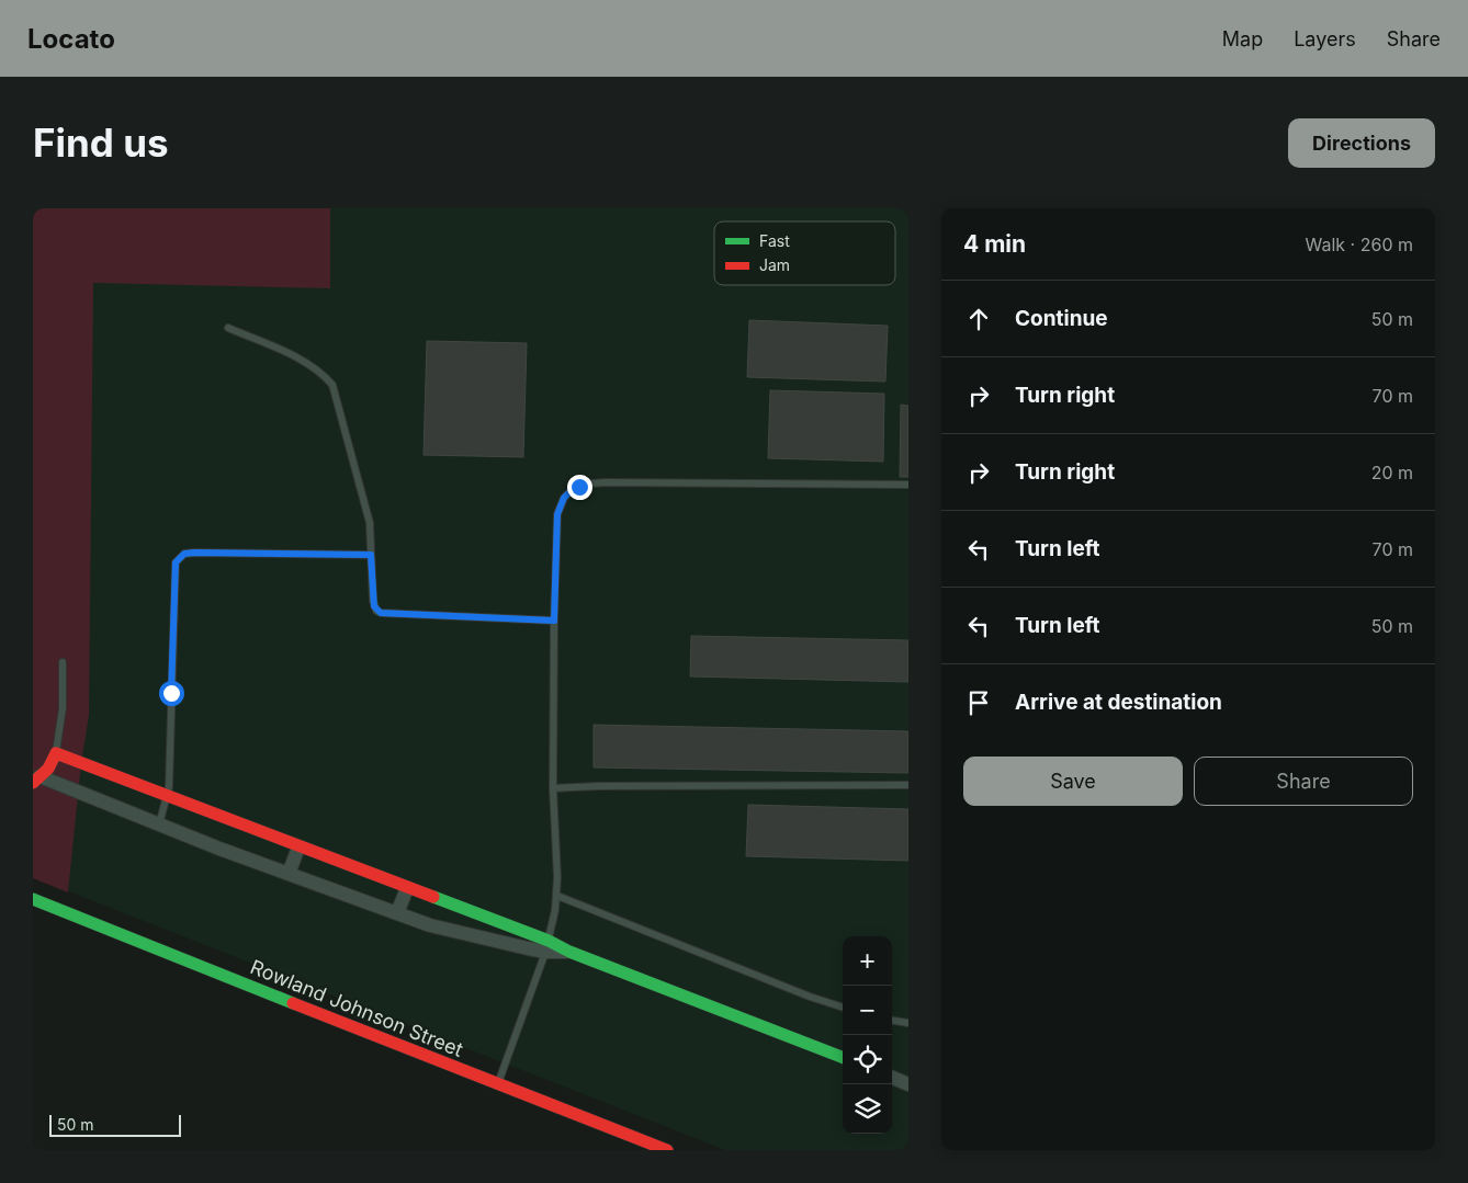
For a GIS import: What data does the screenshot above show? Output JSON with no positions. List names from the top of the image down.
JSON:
{
  "streets": {
    "street": ["Rowland Johnson Street"]
  },
  "legend": ["Fast", "Jam"],
  "scale_bar": "50 m",
  "page": {
    "header": "Locato",
    "nav": ["Map", "Layers", "Share"],
    "buttons": [
      "Directions",
      ["Save", "Share"]
    ],
    "title": "Find us",
    "heading": ["4 min", "Walk · 260 m"],
    "list": [
      ["Continue", "50 m"],
      ["Turn right", "70 m"],
      ["Turn right", "20 m"],
      ["Turn left", "70 m"],
      ["Turn left", "50 m"],
      "Arrive at destination"
    ],
    "map_buttons": ["+", "−"],
    "scale": "50 m"
  }
}
